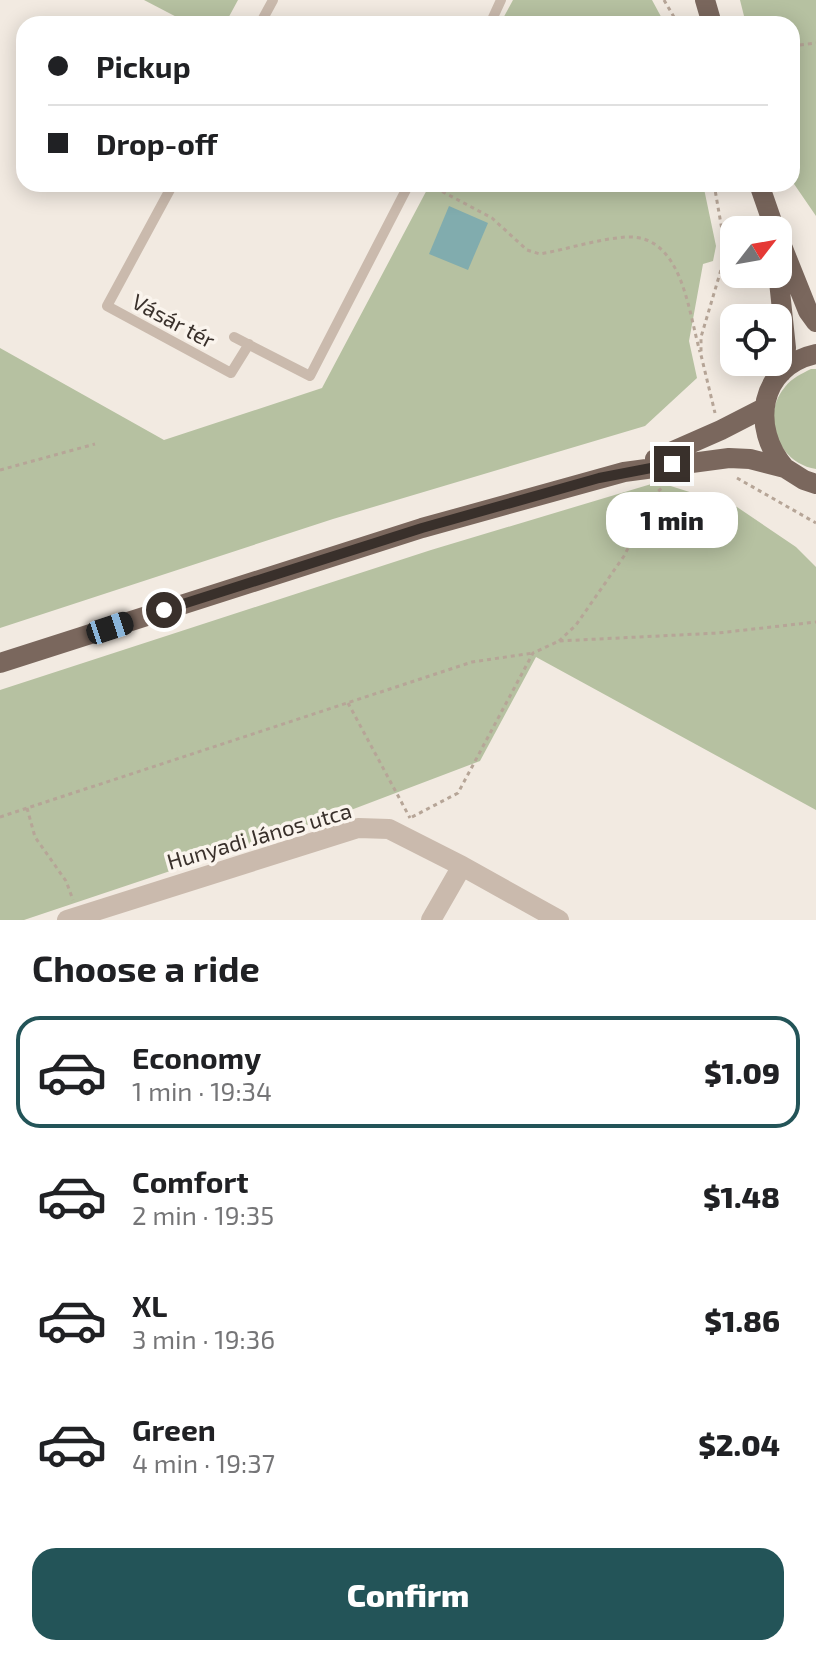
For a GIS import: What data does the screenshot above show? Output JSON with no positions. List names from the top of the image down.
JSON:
{
  "streets": {
    "street": ["Hunyadi János utca"],
    "lane": ["Vásár tér"]
  },
  "north": "top right",
  "page": {
    "banner": ["Pickup", "Drop-off"],
    "bubble": "1 min",
    "heading": "Choose a ride",
    "list": [
      {
        "name": "Economy",
        "note": "1 min · 19:34",
        "value": "$1.09"
      },
      {
        "name": "Comfort",
        "note": "2 min · 19:35",
        "value": "$1.48"
      },
      {
        "name": "XL",
        "note": "3 min · 19:36",
        "value": "$1.86"
      },
      {
        "name": "Green",
        "note": "4 min · 19:37",
        "value": "$2.04"
      }
    ],
    "buttons": "Confirm"
  }
}
